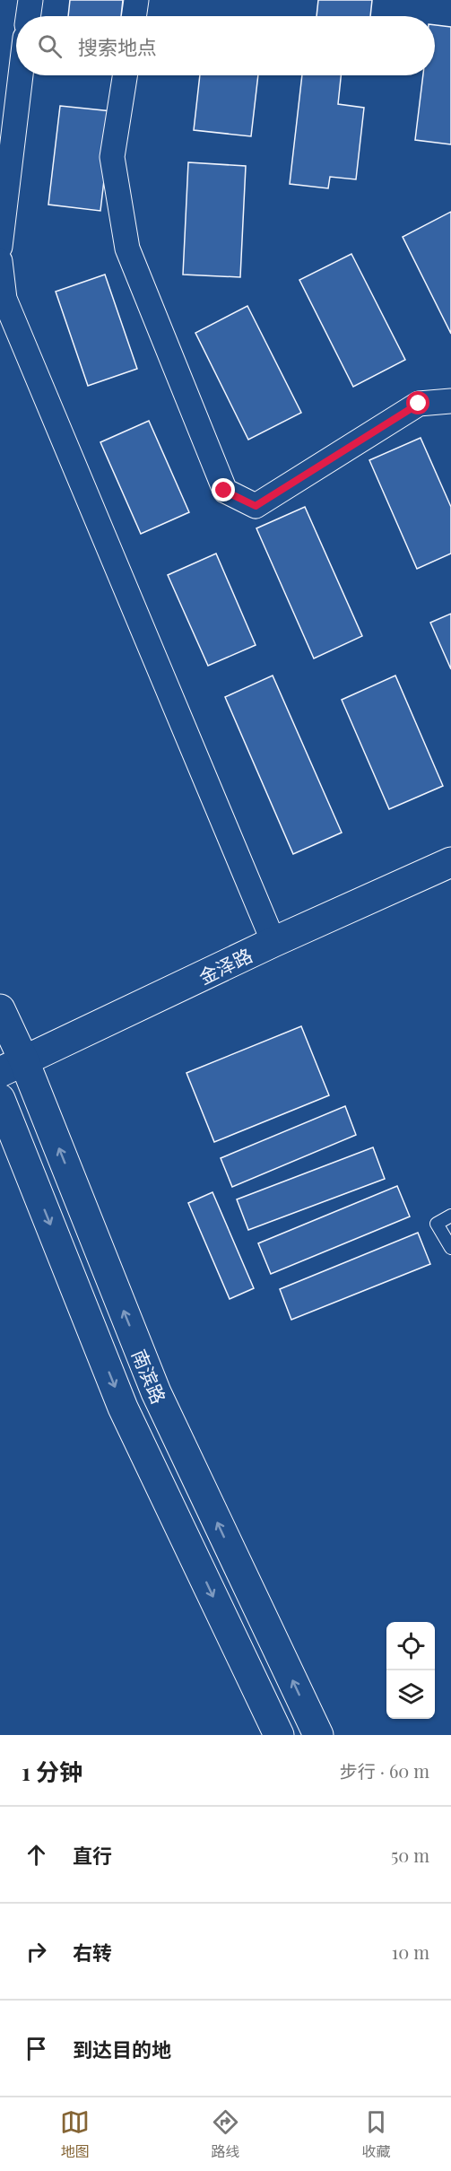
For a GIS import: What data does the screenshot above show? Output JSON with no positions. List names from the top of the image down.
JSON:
{
  "streets": {
    "main road": ["金泽路", "南滨路"]
  },
  "crossings": [
    ["金泽路", "南滨路"]
  ],
  "page": {
    "search": "搜索地点",
    "heading": ["1 分钟", "步行 · 60 m"],
    "list": [
      ["直行", "50 m"],
      ["右转", "10 m"],
      "到达目的地"
    ],
    "nav": ["地图", "路线", "收藏"]
  }
}
